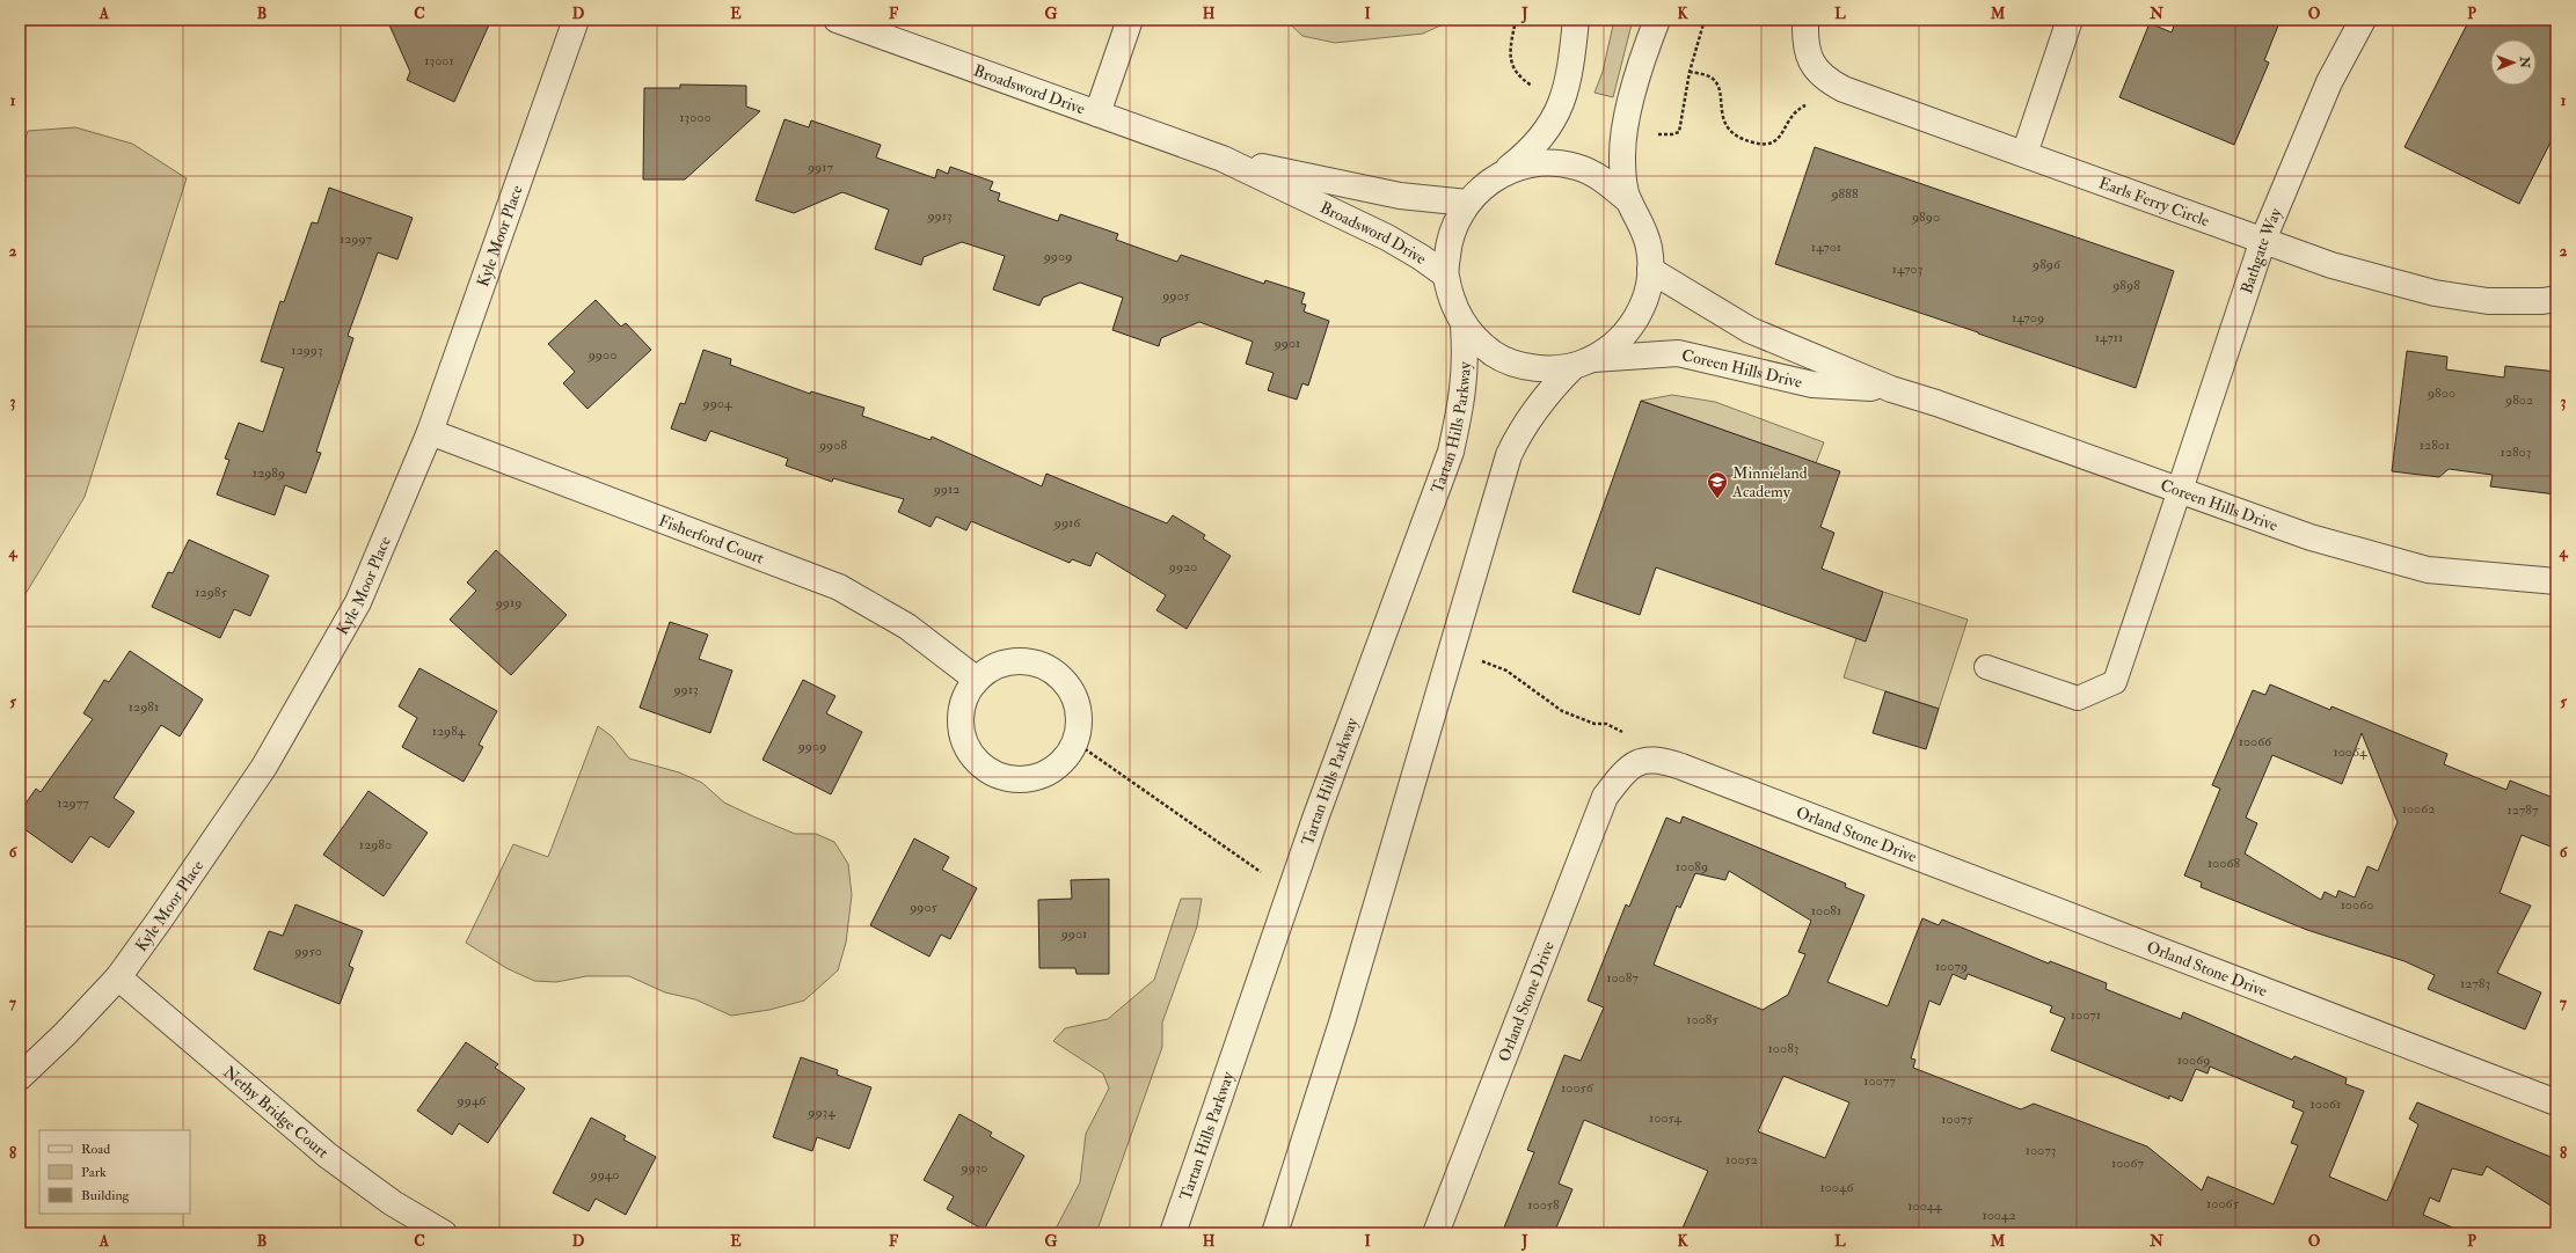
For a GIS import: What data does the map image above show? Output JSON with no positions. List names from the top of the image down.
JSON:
{
  "streets": {
    "street": [
      "Broadsword Drive",
      "Earls Ferry Circle",
      "Kyle Moor Place",
      "Bathgate Way",
      "Coreen Hills Drive",
      "Tartan Hills Parkway",
      "Fisherford Court",
      "Orland Stone Drive",
      "Nethy Bridge Court"
    ]
  },
  "crossings": [
    ["Broadsword Drive", "Tartan Hills Parkway"],
    ["Earls Ferry Circle", "Bathgate Way"],
    ["Kyle Moor Place", "Fisherford Court"],
    ["Kyle Moor Place", "Nethy Bridge Court"],
    ["Bathgate Way", "Coreen Hills Drive"],
    ["Coreen Hills Drive", "Tartan Hills Parkway"]
  ],
  "places": {
    "school or university": ["Minnieland Academy"]
  },
  "house_numbers": [
    "13001",
    "13000",
    "9917",
    "9888",
    "9913",
    "9890",
    "12997",
    "14701",
    "9909",
    "9896",
    "14703",
    "9898",
    "9905",
    "14709",
    "14711",
    "9901",
    "12993",
    "9900",
    "9800",
    "9802",
    "9904",
    "9908",
    "12801",
    "12803",
    "12989",
    "9912",
    "9916",
    "9920",
    "12985",
    "9919",
    "9913",
    "12981",
    "12984",
    "10066",
    "9909",
    "10064",
    "12977",
    "10062",
    "12787",
    "12980",
    "10068",
    "10089",
    "10060",
    "9905",
    "10081",
    "9901",
    "9950",
    "10079",
    "10087",
    "12783",
    "10071",
    "10085",
    "10083",
    "10069",
    "10077",
    "10056",
    "9946",
    "10061",
    "9934",
    "10054",
    "10075",
    "10073",
    "10052",
    "10067",
    "9930",
    "9940",
    "10046",
    "10065",
    "10058",
    "10044",
    "10042"
  ],
  "legend": ["Road", "Park", "Building"],
  "north": "right",
  "grid": {
    "columns": [
      "A",
      "B",
      "C",
      "D",
      "E",
      "F",
      "G",
      "H",
      "I",
      "J",
      "K",
      "L",
      "M",
      "N",
      "O",
      "P"
    ],
    "rows": [
      "1",
      "2",
      "3",
      "4",
      "5",
      "6",
      "7",
      "8"
    ]
  }
}
